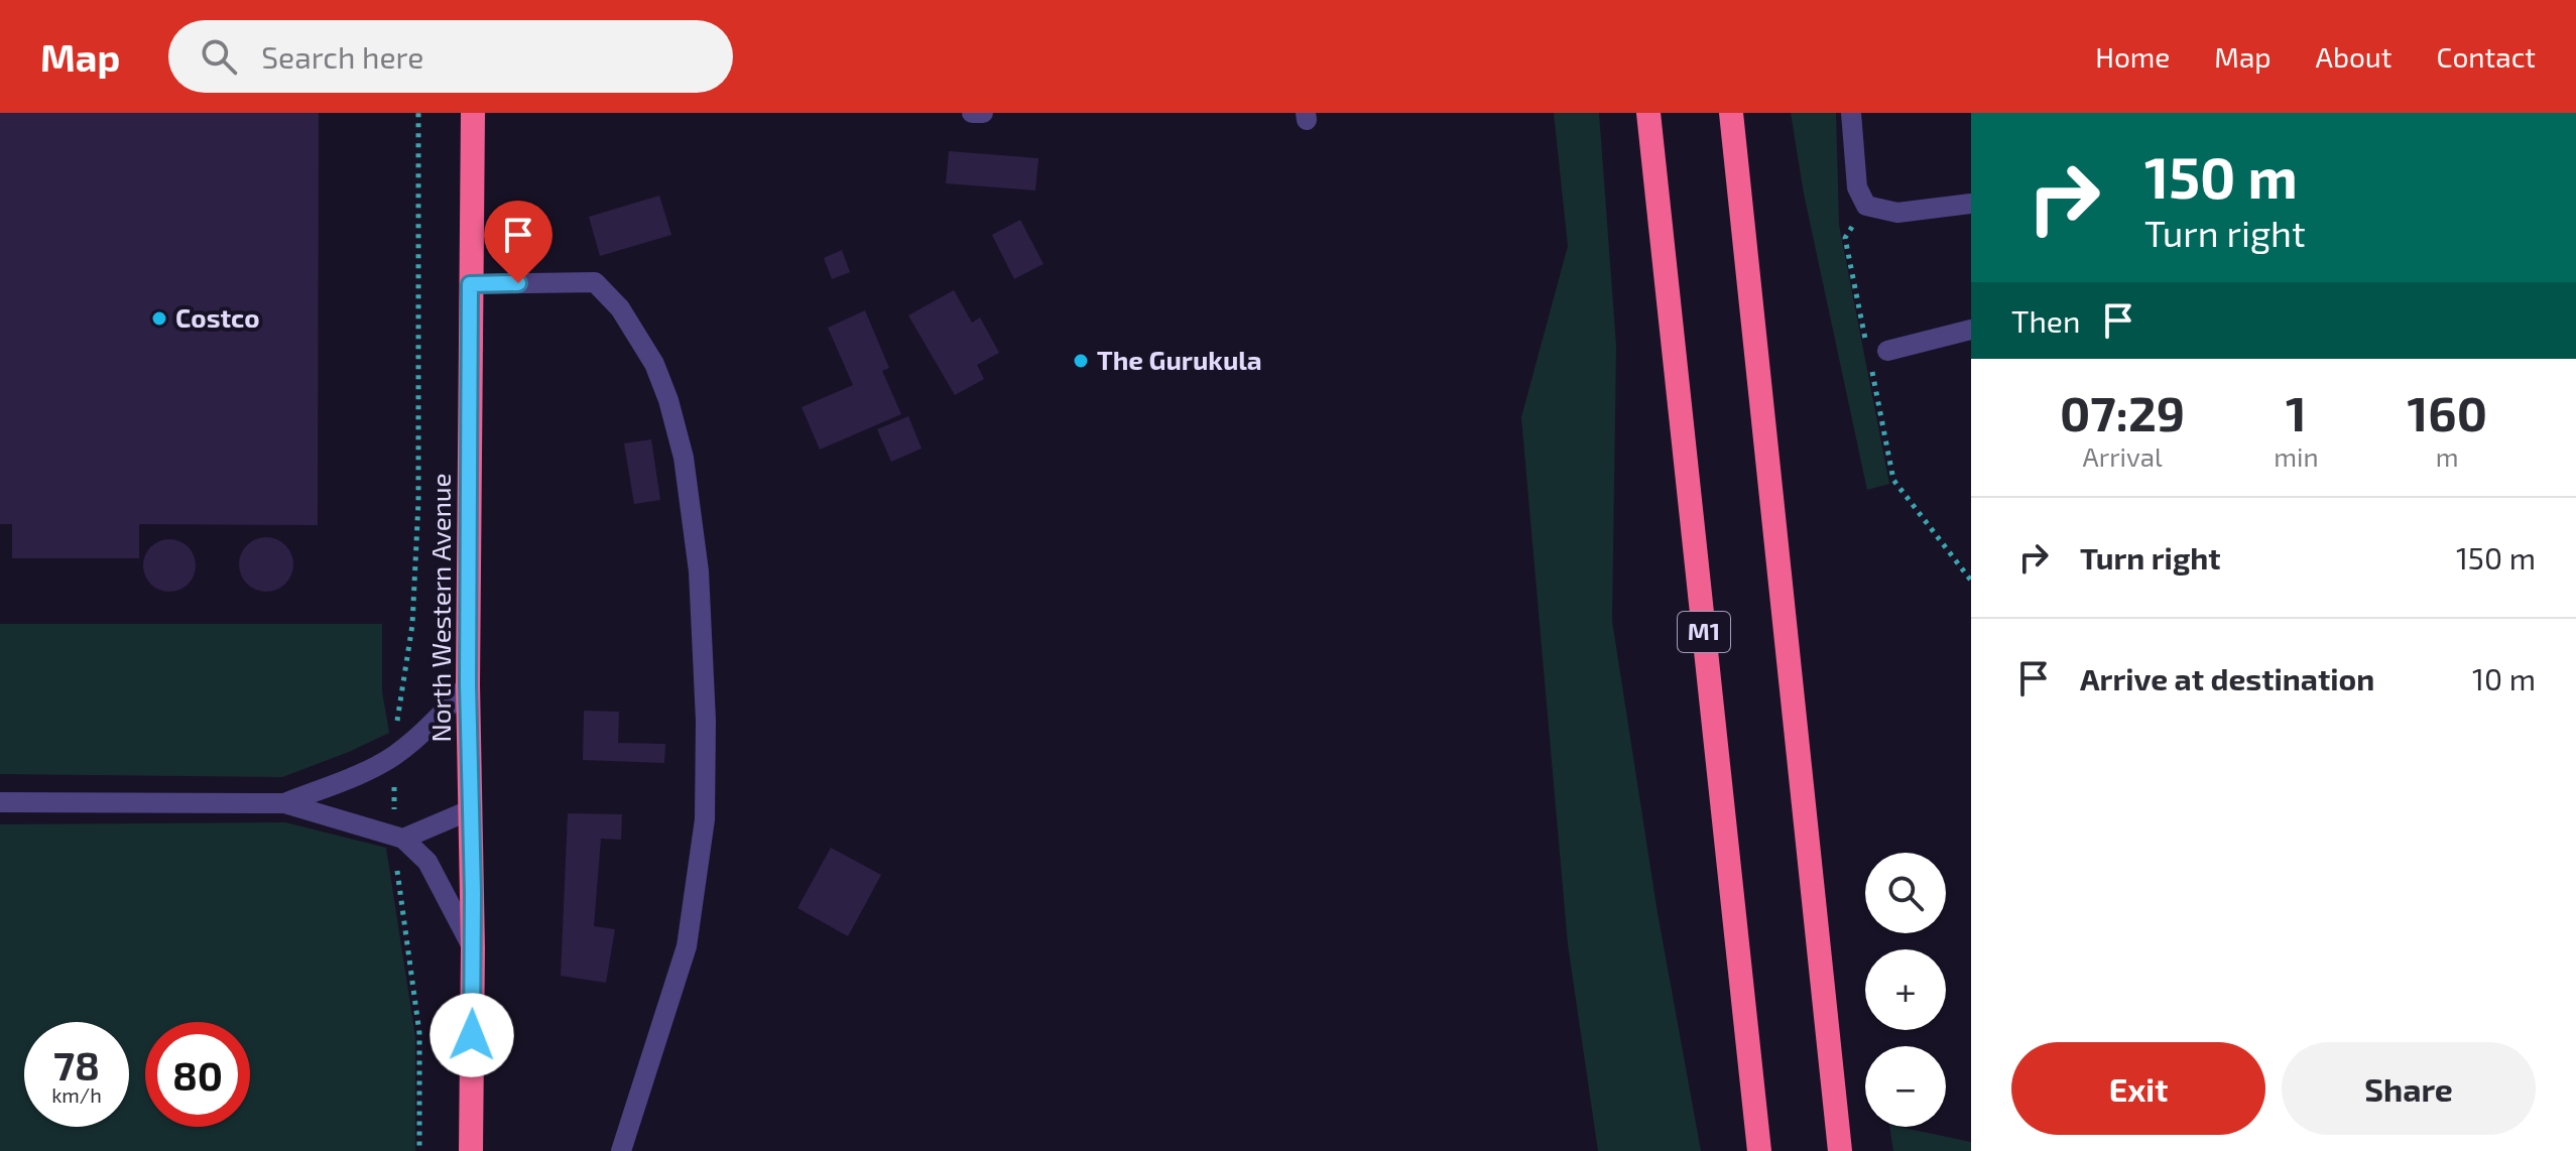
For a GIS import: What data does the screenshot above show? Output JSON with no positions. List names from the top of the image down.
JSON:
{
  "streets": {
    "highway": ["North Western Avenue", "M1"]
  },
  "places": ["Costco", "The Gurukula"],
  "page": {
    "header": "Map",
    "search": "Search here",
    "nav": [
      "Home",
      "Map",
      "About",
      "Contact"
    ],
    "turn": ["150 m", "Turn right"],
    "then": "Then",
    "eta": [
      "07:29",
      "Arrival",
      "1",
      "min",
      "160",
      "m"
    ],
    "list": [
      {
        "name": "Turn right",
        "value": "150 m"
      },
      {
        "name": "Arrive at destination",
        "value": "10 m"
      }
    ],
    "map_buttons": ["+", "−"],
    "speed": "78 km/h",
    "limit": "80",
    "buttons": ["Exit", "Share"]
  }
}
